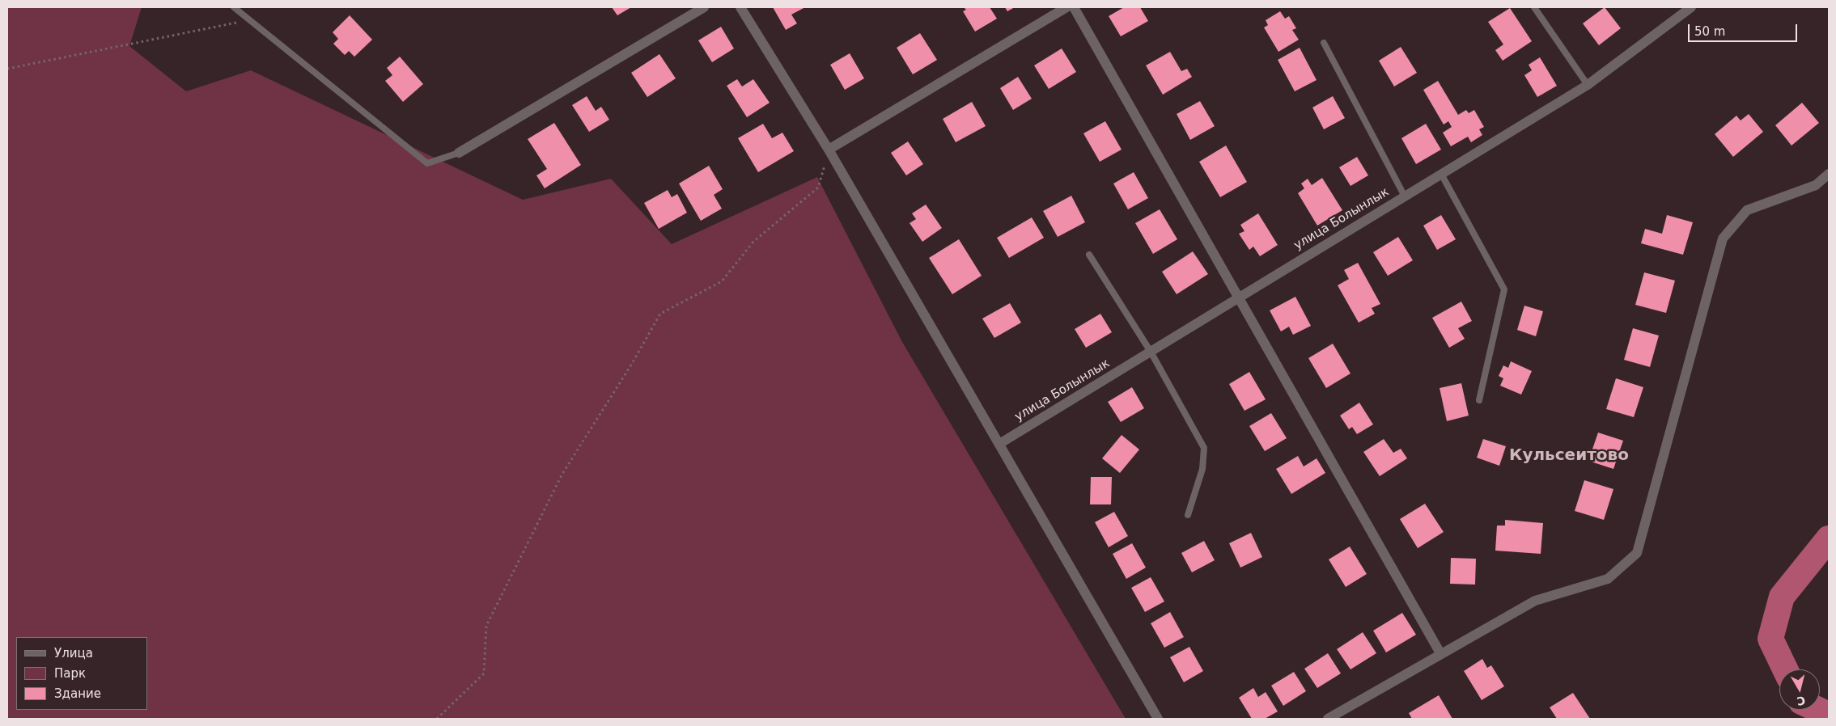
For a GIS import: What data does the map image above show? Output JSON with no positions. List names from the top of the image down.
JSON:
{
  "streets": {
    "street": ["улица Болынлык"]
  },
  "districts": ["Кульсеитово"],
  "legend": ["Улица", "Парк", "Здание"],
  "scale_bar": "50 m",
  "north": "bottom"
}
